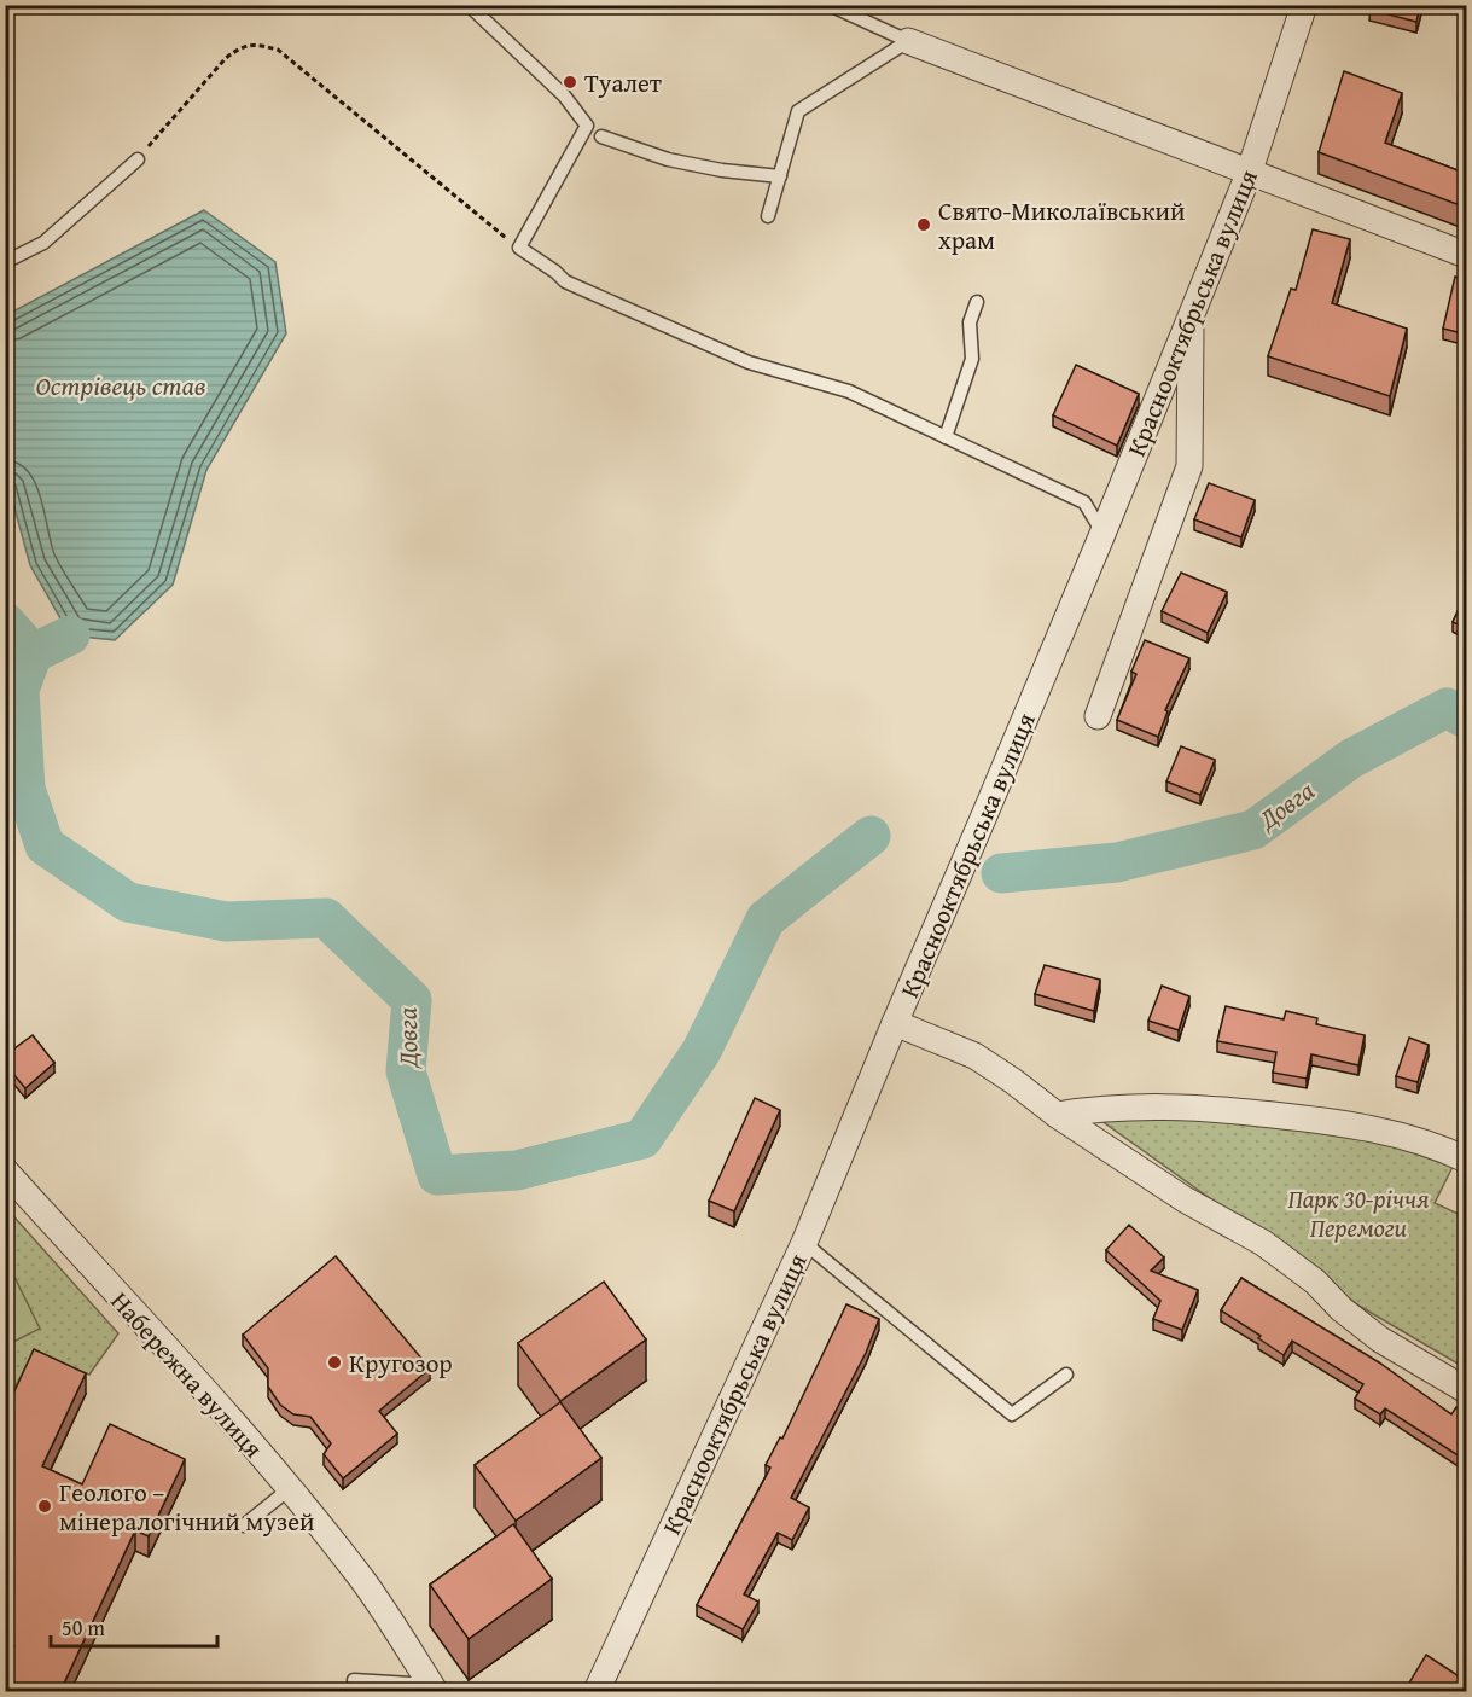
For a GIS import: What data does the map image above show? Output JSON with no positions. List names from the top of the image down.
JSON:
{
  "streets": {
    "street": ["Краснооктябрьська вулиця", "Набережна вулиця"]
  },
  "water": ["Острівець став", "Довга"],
  "parks": ["Парк 30-річчя Перемоги"],
  "places": [
    "Туалет",
    "Свято-Миколаївський храм",
    "Кругозор",
    "Геолого – мінералогічний музей"
  ],
  "scale_bar": "50 m"
}
